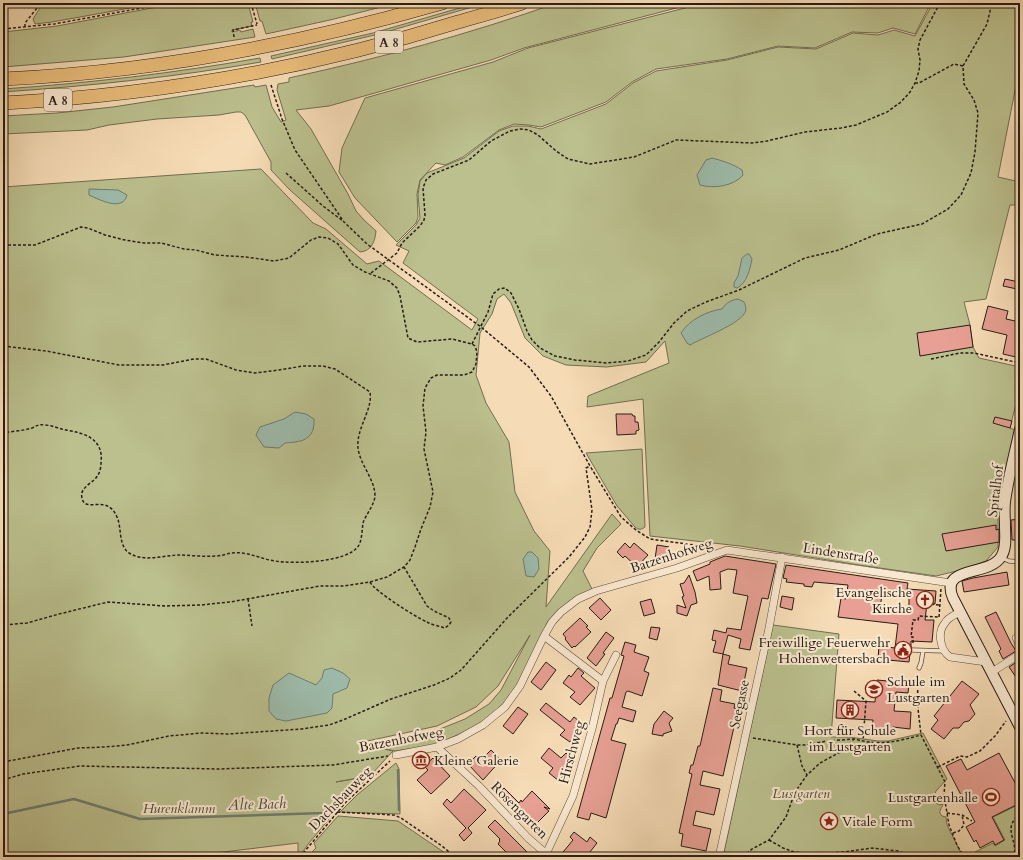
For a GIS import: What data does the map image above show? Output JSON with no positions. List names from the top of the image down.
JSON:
{
  "streets": {
    "highway": ["A 8"],
    "street": [
      "Spitalhof",
      "Lindenstraße",
      "Batzenhofweg",
      "Seegasse",
      "Hirschweg",
      "Rosengarten"
    ],
    "path": ["Dachsbauweg"]
  },
  "crossings": [
    ["Lindenstraße", "Batzenhofweg"],
    ["Lindenstraße", "Seegasse"],
    ["Batzenhofweg", "Dachsbauweg"],
    ["Batzenhofweg", "Rosengarten"],
    ["Hirschweg", "Rosengarten"]
  ],
  "water": ["Alte Bach"],
  "parks": ["Lustgarten", "Hurenklamm"],
  "places": {
    "church": ["Evangelische Kirche"],
    "public building": ["Freiwillige Feuerwehr Hohenwettersbach"],
    "school or university": ["Schule im Lustgarten"],
    "building": ["Hort für Schule im Lustgarten"],
    "museum": ["Kleine Galerie"],
    "sports": ["Lustgartenhalle"],
    "place": ["Vitale Form"]
  }
}
